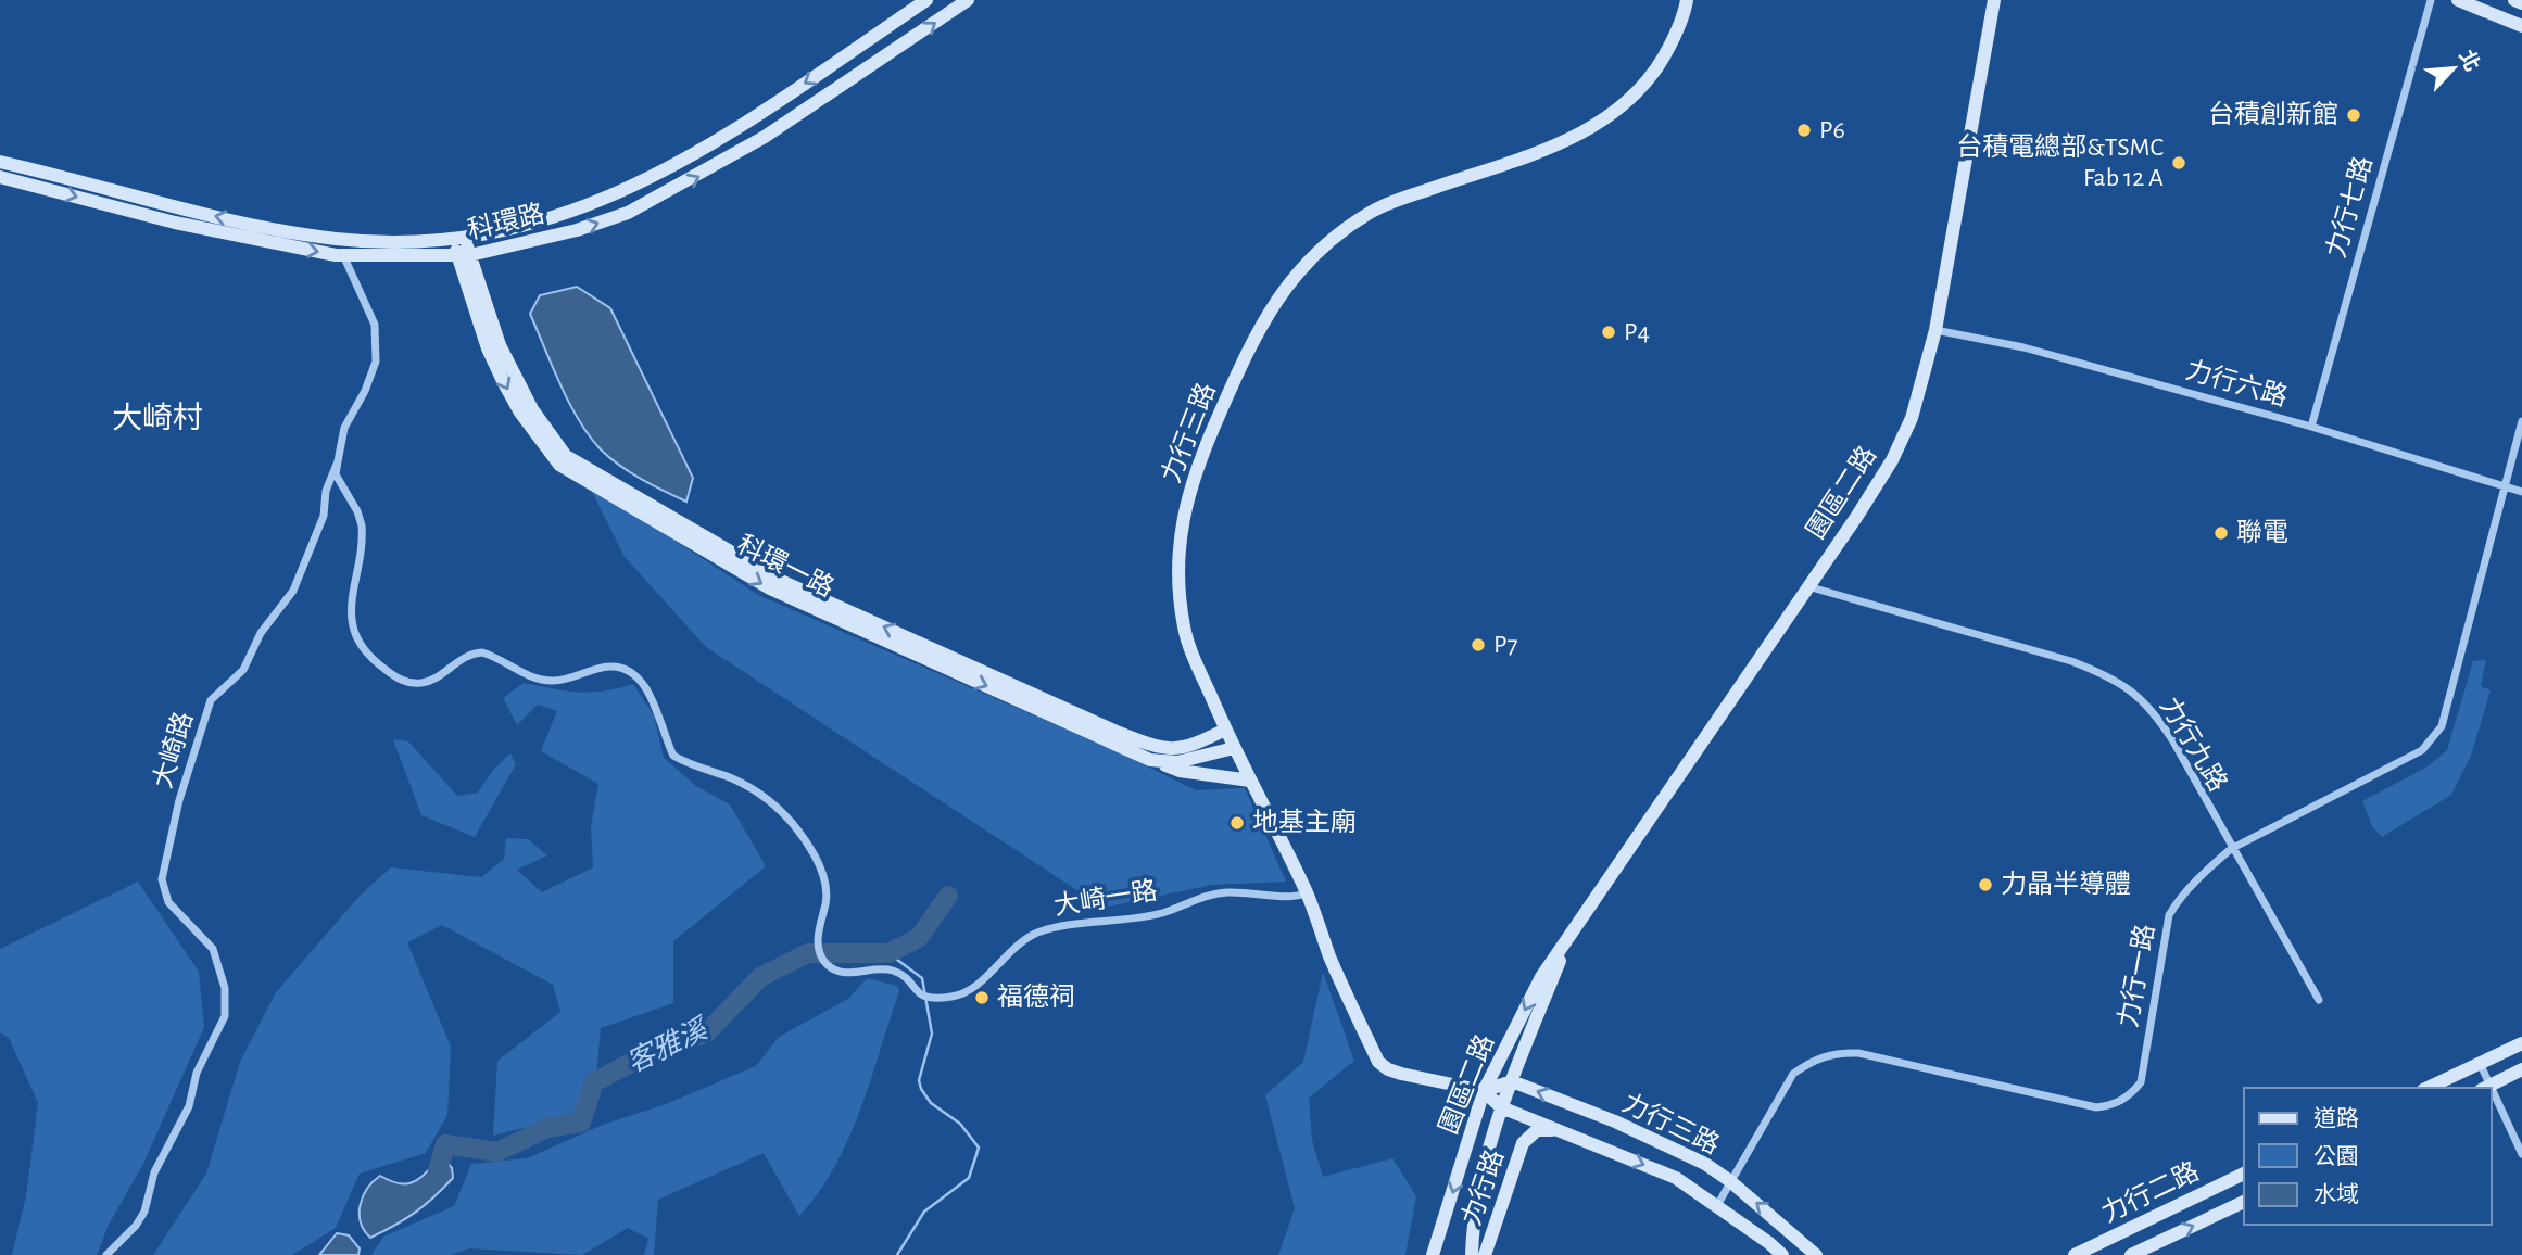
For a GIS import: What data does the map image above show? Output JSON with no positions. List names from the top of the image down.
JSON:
{
  "streets": {
    "street": [
      "力行七路",
      "科環路",
      "力行六路",
      "力行三路",
      "園區二路",
      "科環一路",
      "力行九路",
      "大崎路",
      "大崎一路",
      "力行一路",
      "力行路",
      "力行二路"
    ]
  },
  "crossings": [
    ["力行七路", "力行六路"],
    ["科環路", "科環一路"],
    ["科環路", "大崎路"],
    ["力行六路", "園區二路"],
    ["力行六路", "力行一路"],
    ["力行三路", "園區二路"],
    ["力行三路", "科環一路"],
    ["力行三路", "大崎一路"],
    ["力行三路", "力行一路"],
    ["力行三路", "力行路"],
    ["園區二路", "力行九路"],
    ["力行九路", "力行一路"],
    ["大崎路", "大崎一路"]
  ],
  "districts": ["大崎村"],
  "water": ["客雅溪"],
  "places": [
    "台積創新館",
    "P6",
    "台積電總部&TSMC Fab 12 A",
    "P4",
    "聯電",
    "P7",
    "地基主廟",
    "力晶半導體",
    "福德祠"
  ],
  "legend": ["道路", "公園", "水域"],
  "north": "top right"
}
